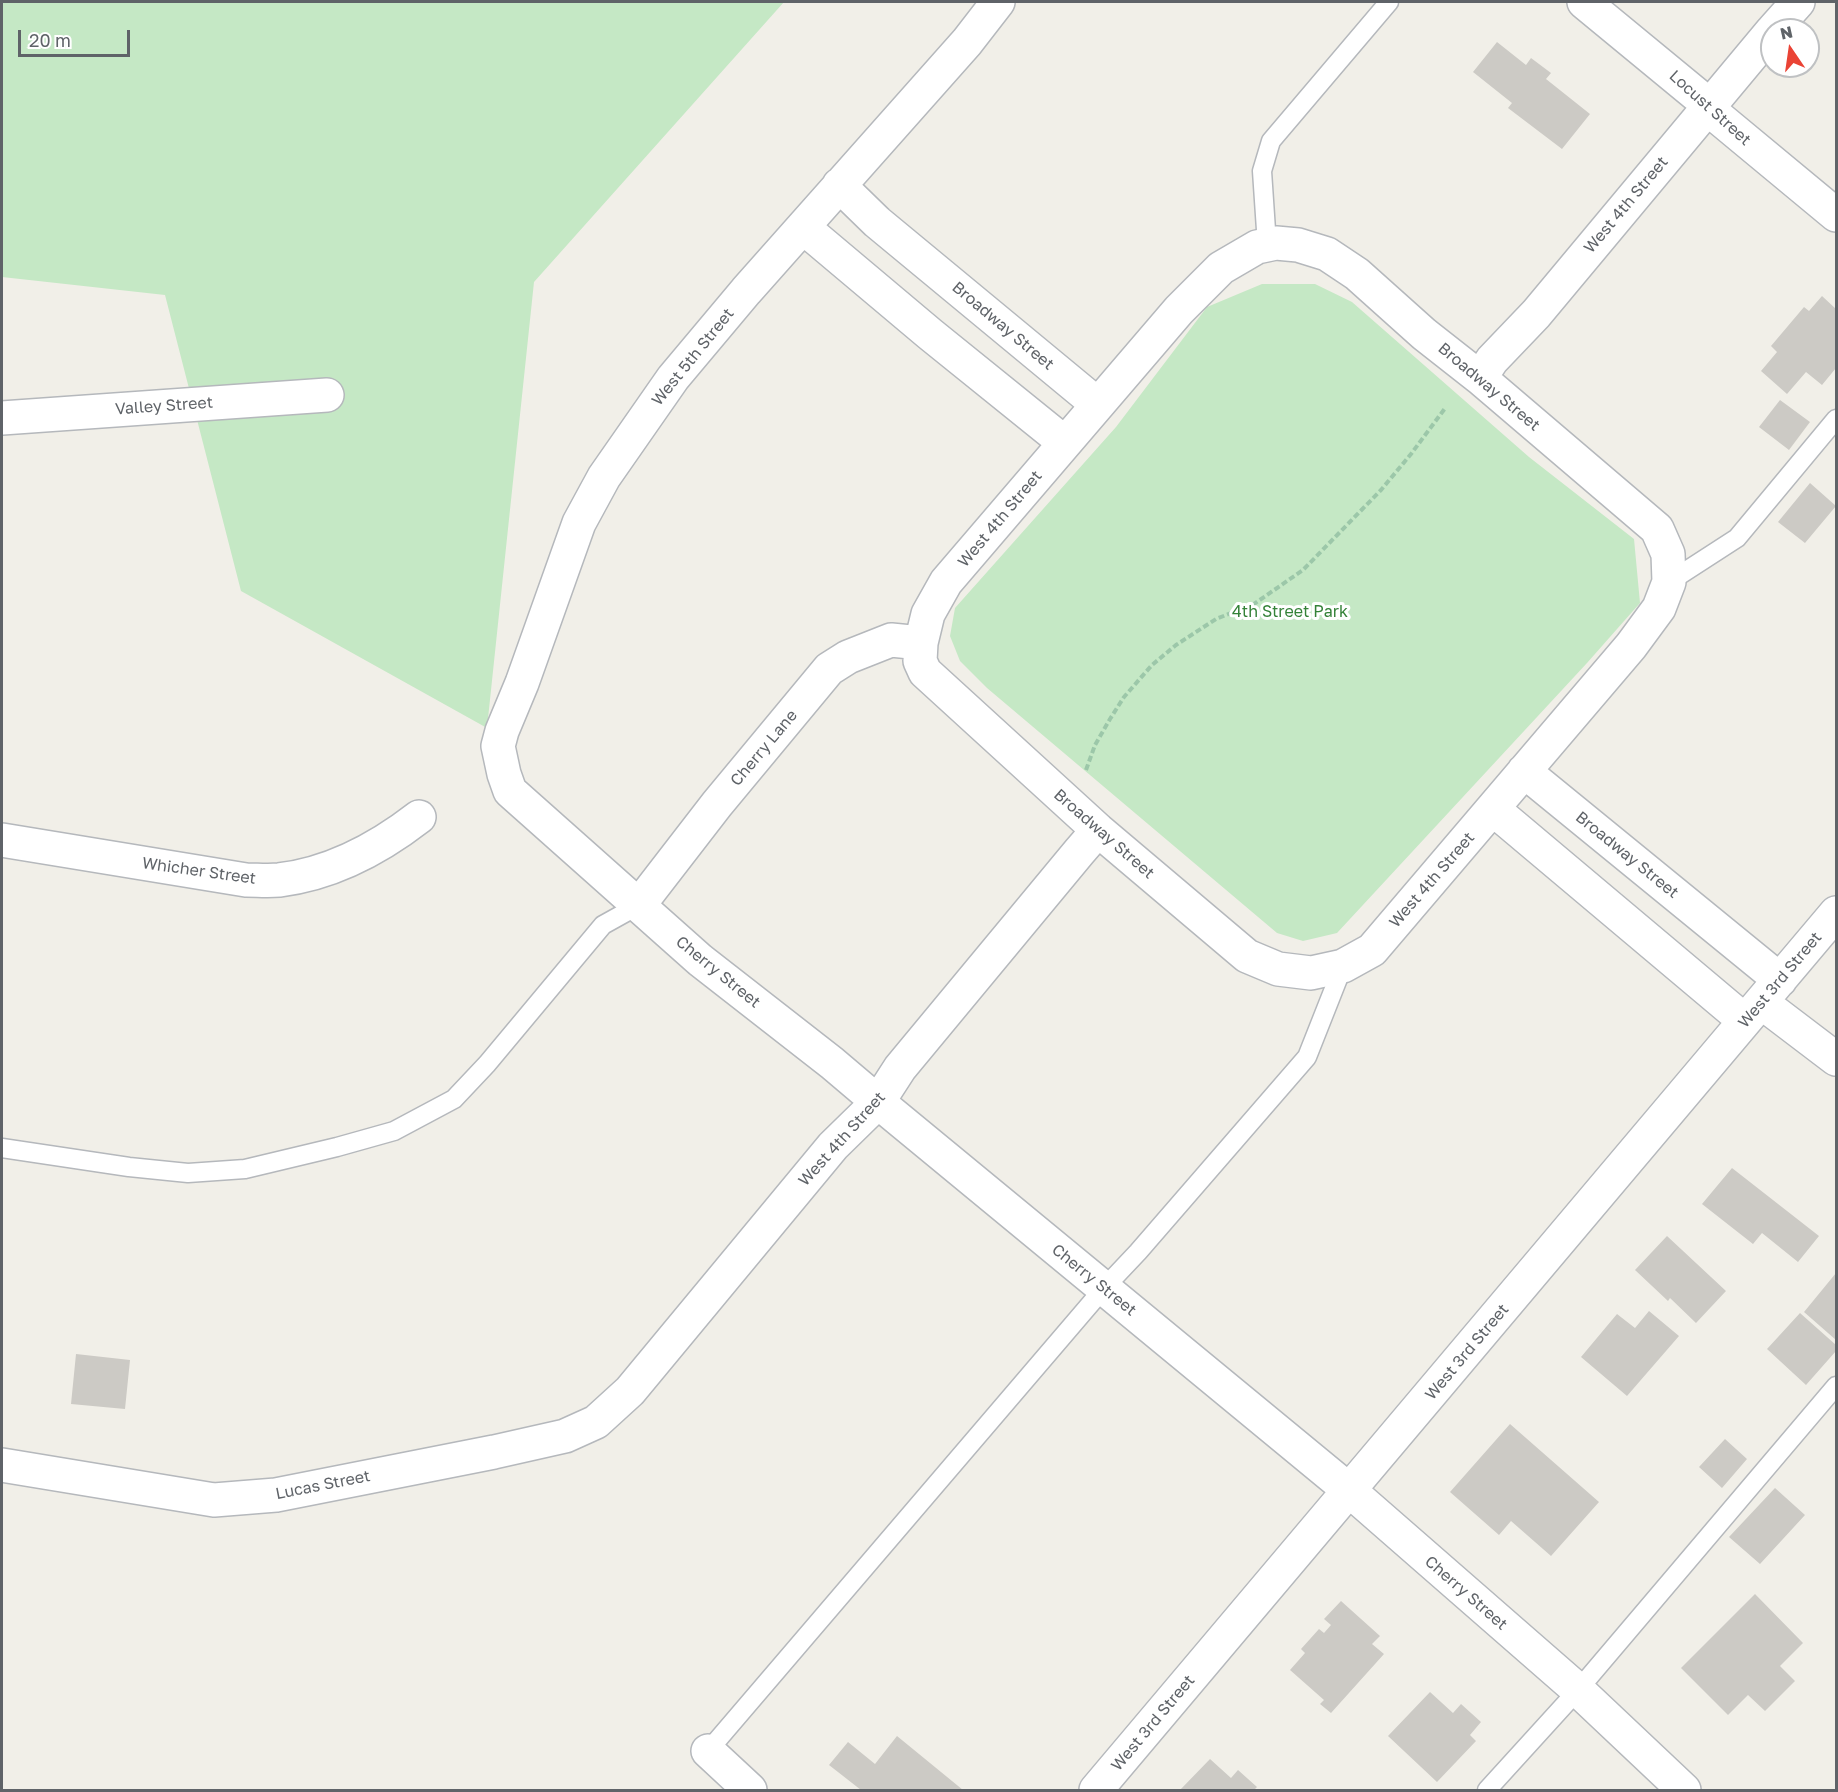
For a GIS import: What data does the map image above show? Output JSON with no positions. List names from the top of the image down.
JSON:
{
  "streets": {
    "street": [
      "Locust Street",
      "West 4th Street",
      "Broadway Street",
      "West 5th Street",
      "Valley Street",
      "Cherry Lane",
      "Whicher Street",
      "Cherry Street",
      "West 3rd Street",
      "Lucas Street"
    ]
  },
  "crossings": [
    ["Locust Street", "West 4th Street"],
    ["West 4th Street", "Broadway Street"],
    ["West 4th Street", "Cherry Lane"],
    ["West 4th Street", "Cherry Street"],
    ["West 4th Street", "Lucas Street"],
    ["Broadway Street", "West 5th Street"],
    ["Broadway Street", "Cherry Lane"],
    ["Broadway Street", "West 3rd Street"],
    ["West 5th Street", "Cherry Street"],
    ["Cherry Lane", "Cherry Street"],
    ["Cherry Street", "West 3rd Street"]
  ],
  "parks": ["4th Street Park"],
  "scale_bar": "20 m",
  "north": "top"
}
